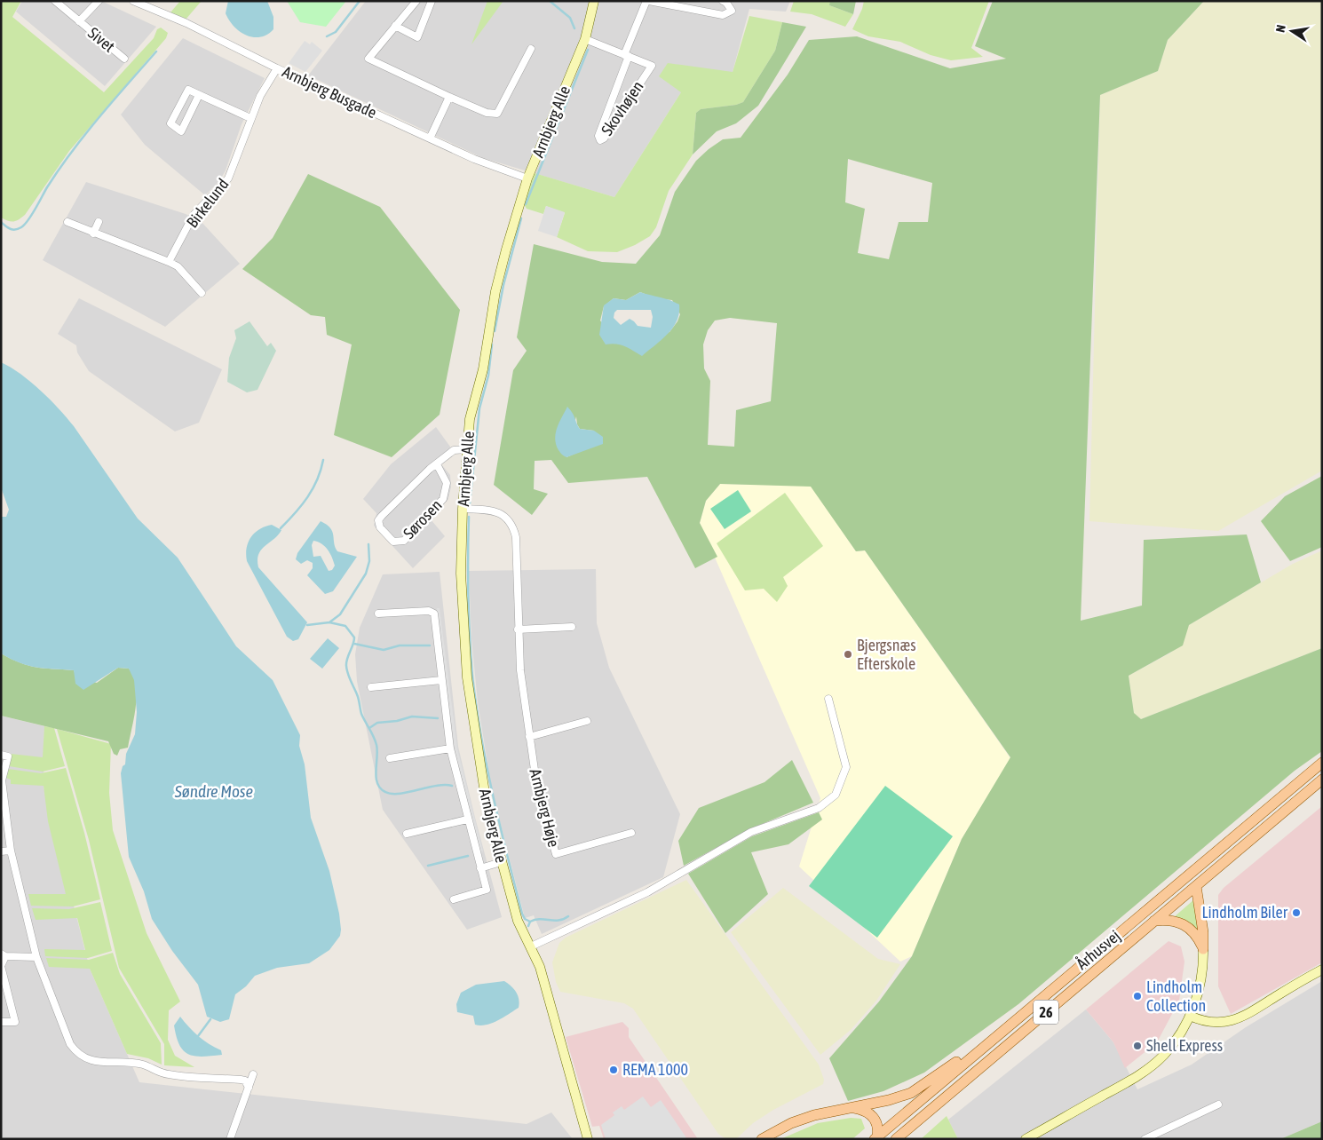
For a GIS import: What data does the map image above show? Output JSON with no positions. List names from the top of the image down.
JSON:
{
  "streets": {
    "main road": ["Århusvej", "26"],
    "street": [
      "Sivet",
      "Arnbjerg Busgade",
      "Skovhøjen",
      "Arnbjerg Alle",
      "Birkelund",
      "Sørosen",
      "Arnbjerg Høje"
    ]
  },
  "crossings": [
    ["Arnbjerg Busgade", "Arnbjerg Alle"],
    ["Arnbjerg Busgade", "Birkelund"],
    ["Skovhøjen", "Arnbjerg Alle"],
    ["Arnbjerg Alle", "Sørosen"],
    ["Arnbjerg Alle", "Arnbjerg Høje"]
  ],
  "water": ["Søndre Mose"],
  "places": [
    "Bjergsnæs Efterskole",
    "Lindholm Biler",
    "Lindholm Collection",
    "Shell Express",
    "REMA 1000"
  ],
  "north": "left"
}
